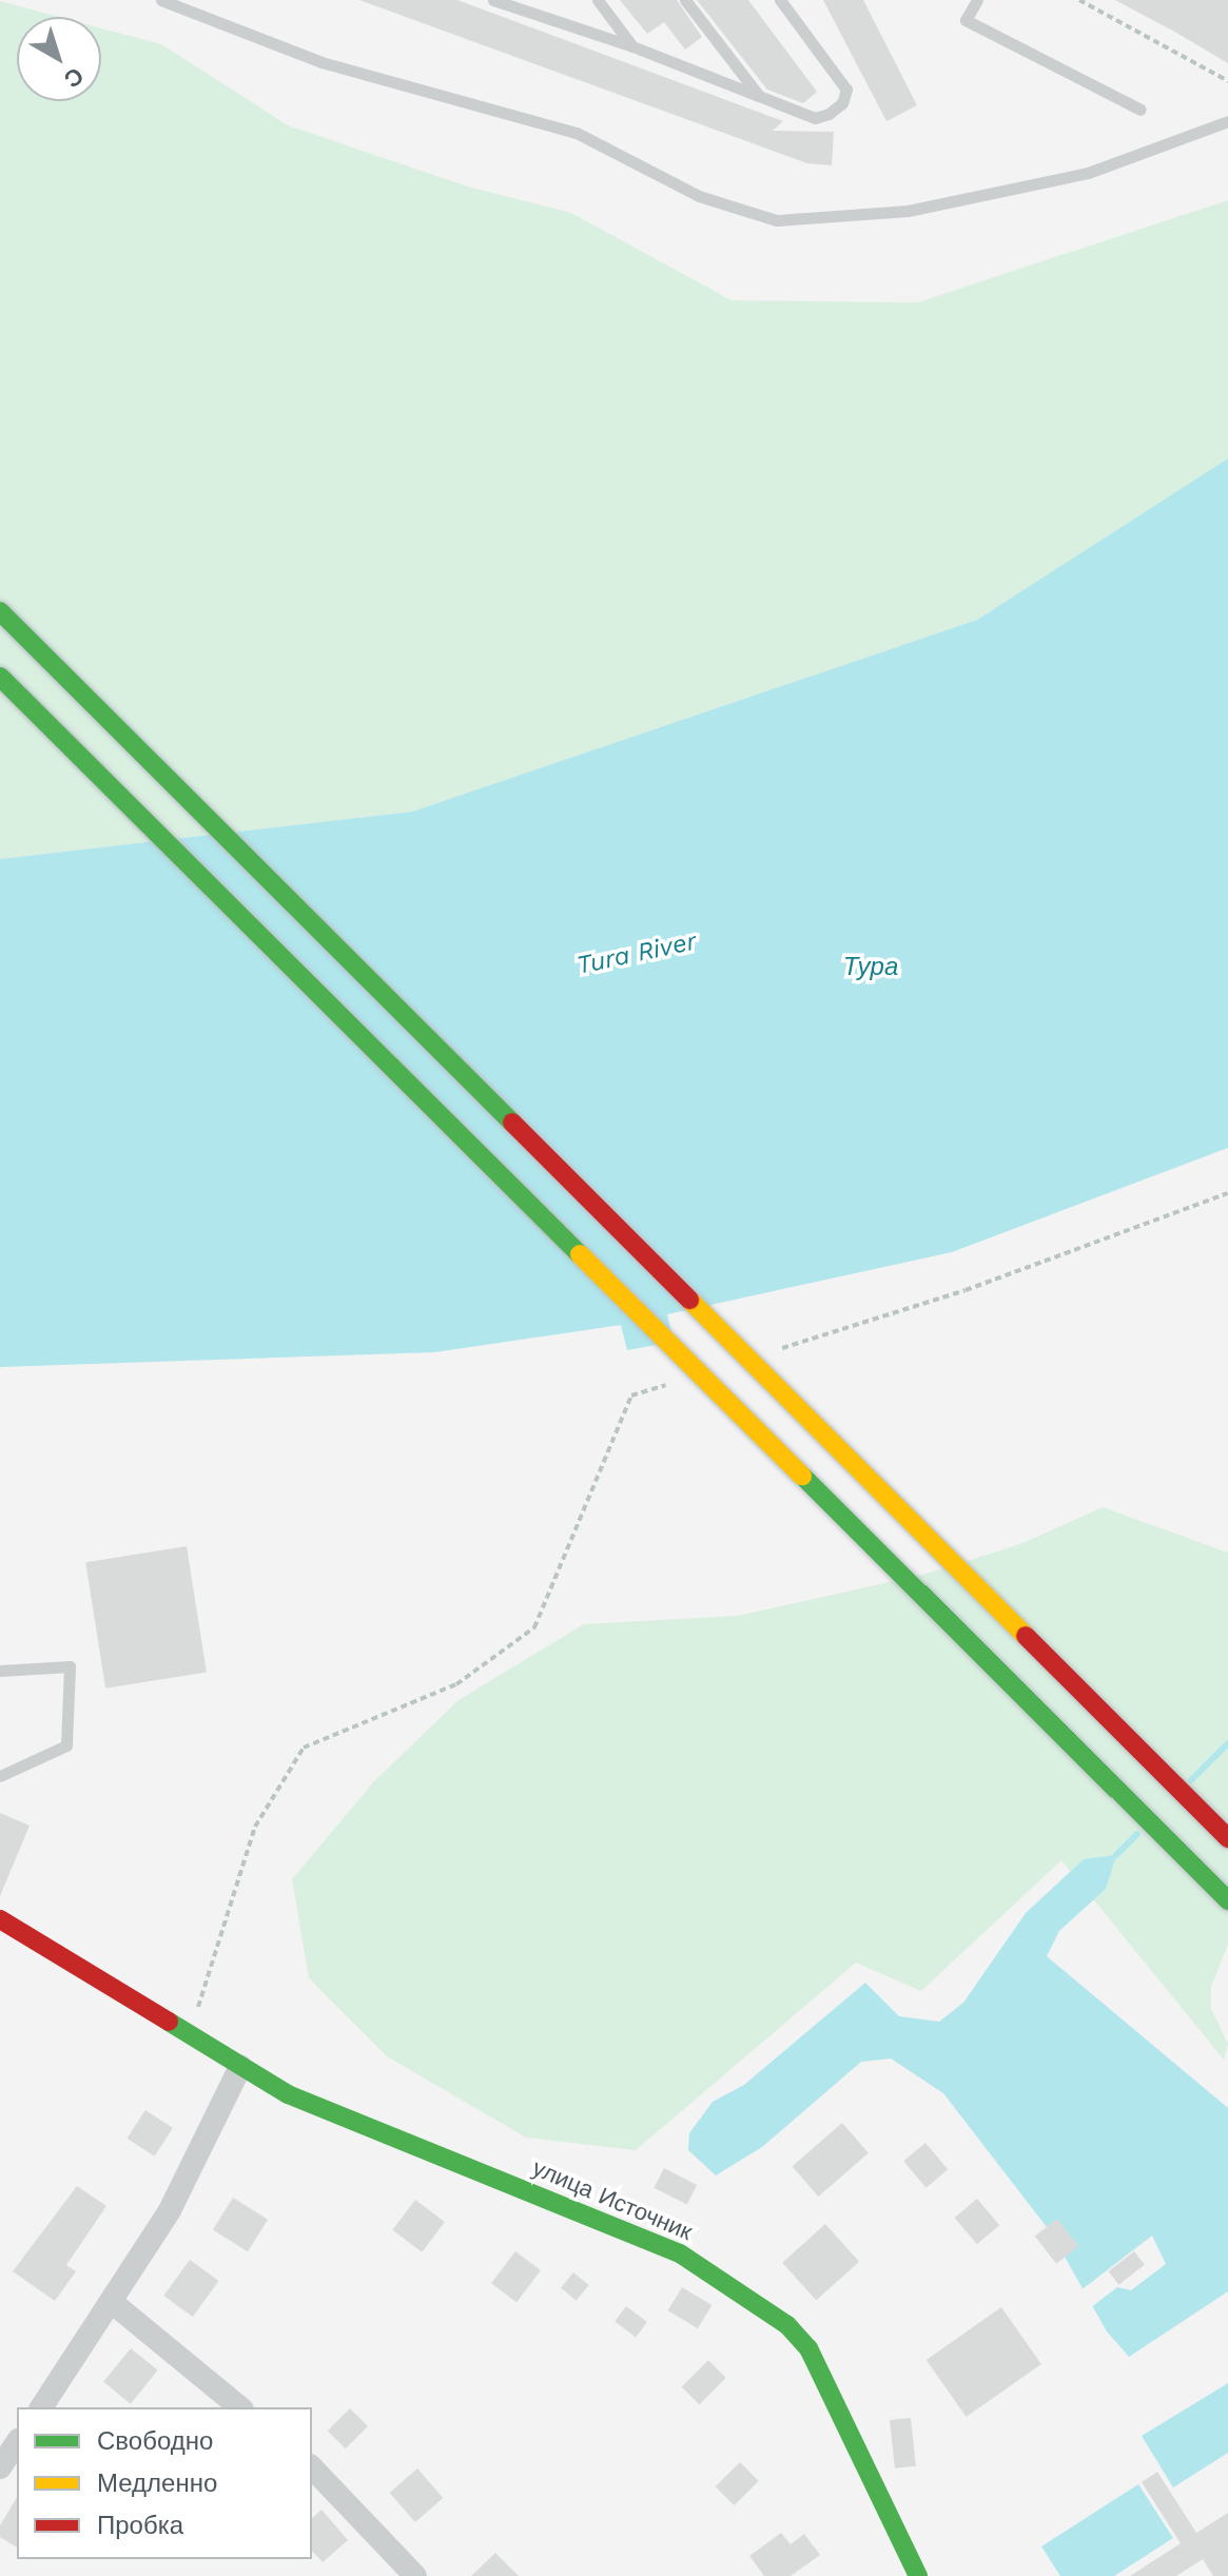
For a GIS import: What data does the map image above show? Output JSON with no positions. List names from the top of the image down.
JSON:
{
  "streets": {
    "main road": ["улица Источник"]
  },
  "water": ["Tura River", "Тура"],
  "legend": ["Свободно", "Медленно", "Пробка"],
  "north": "bottom right"
}
